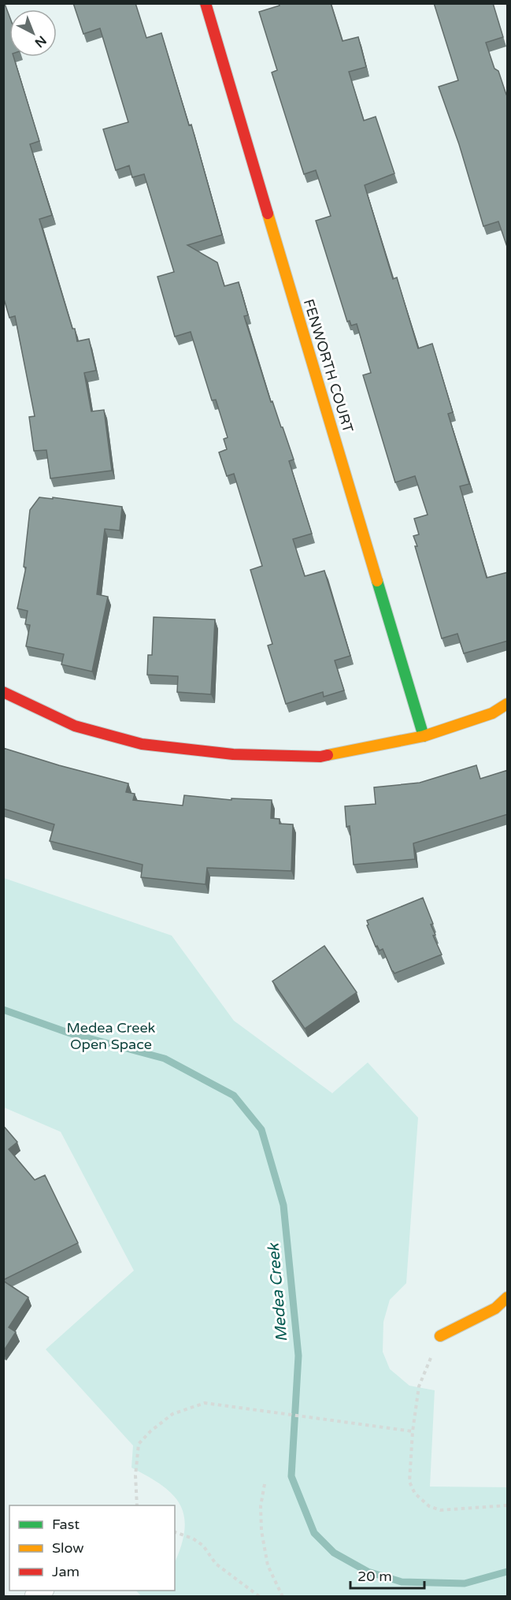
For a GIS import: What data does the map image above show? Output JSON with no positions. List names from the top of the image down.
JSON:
{
  "streets": {
    "street": ["FENWORTH COURT"]
  },
  "water": ["Medea Creek"],
  "parks": ["Medea Creek Open Space"],
  "legend": ["Fast", "Slow", "Jam"],
  "scale_bar": "20 m",
  "north": "bottom right"
}
